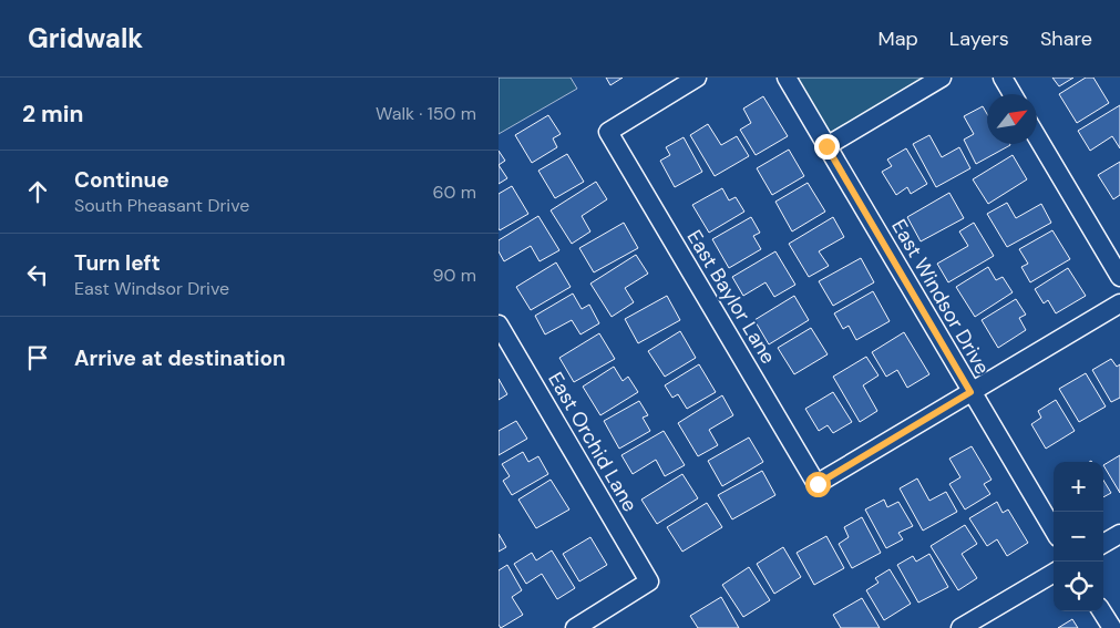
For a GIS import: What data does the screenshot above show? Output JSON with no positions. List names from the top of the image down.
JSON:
{
  "streets": {
    "street": ["East Baylor Lane", "East Windsor Drive", "East Orchid Lane"]
  },
  "crossings": [
    ["East Baylor Lane", "East Windsor Drive"]
  ],
  "north": "top right",
  "page": {
    "header": "Gridwalk",
    "nav": ["Map", "Layers", "Share"],
    "heading": ["2 min", "Walk · 150 m"],
    "list": [
      ["Continue", "South Pheasant Drive", "60 m"],
      ["Turn left", "East Windsor Drive", "90 m"],
      "Arrive at destination"
    ],
    "map_buttons": ["+", "−"]
  }
}
